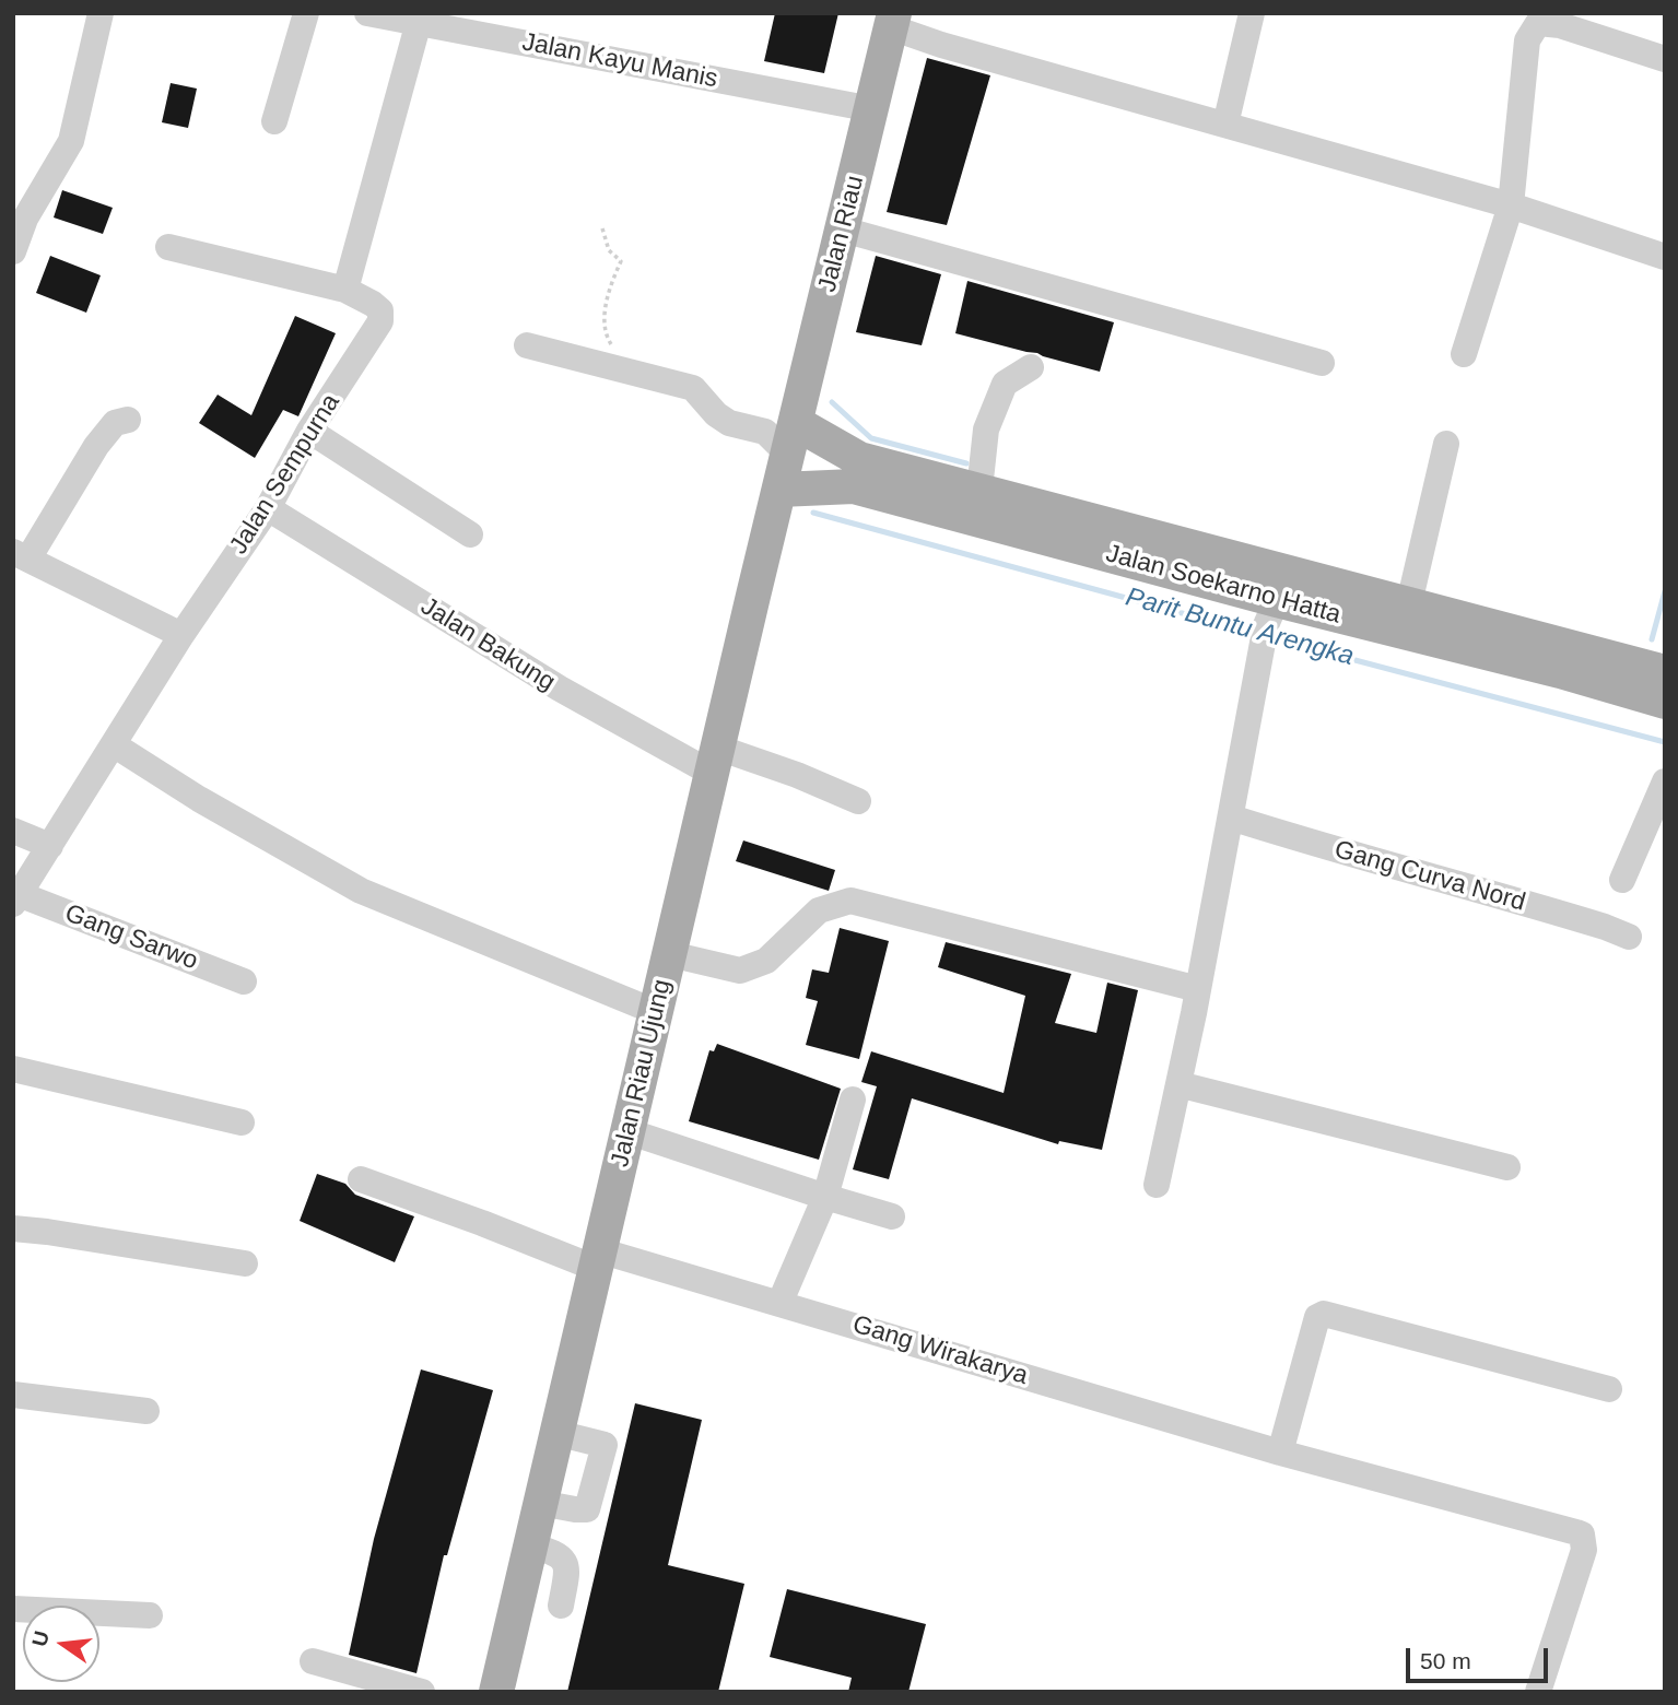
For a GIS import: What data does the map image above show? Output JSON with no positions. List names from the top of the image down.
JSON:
{
  "streets": {
    "main road": ["Jalan Riau", "Jalan Soekarno Hatta", "Jalan Riau Ujung"],
    "street": [
      "Jalan Kayu Manis",
      "Jalan Sempurna",
      "Jalan Bakung",
      "Gang Curva Nord",
      "Gang Sarwo",
      "Gang Wirakarya"
    ]
  },
  "crossings": [
    ["Jalan Kayu Manis", "Jalan Riau"],
    ["Jalan Riau", "Jalan Soekarno Hatta"],
    ["Jalan Riau", "Jalan Riau Ujung"],
    ["Jalan Sempurna", "Jalan Bakung"],
    ["Jalan Sempurna", "Gang Sarwo"],
    ["Jalan Soekarno Hatta", "Jalan Riau Ujung"],
    ["Jalan Bakung", "Jalan Riau Ujung"],
    ["Jalan Riau Ujung", "Gang Wirakarya"]
  ],
  "water": ["Parit Buntu Arengka"],
  "scale_bar": "50 m",
  "north": "left"
}
